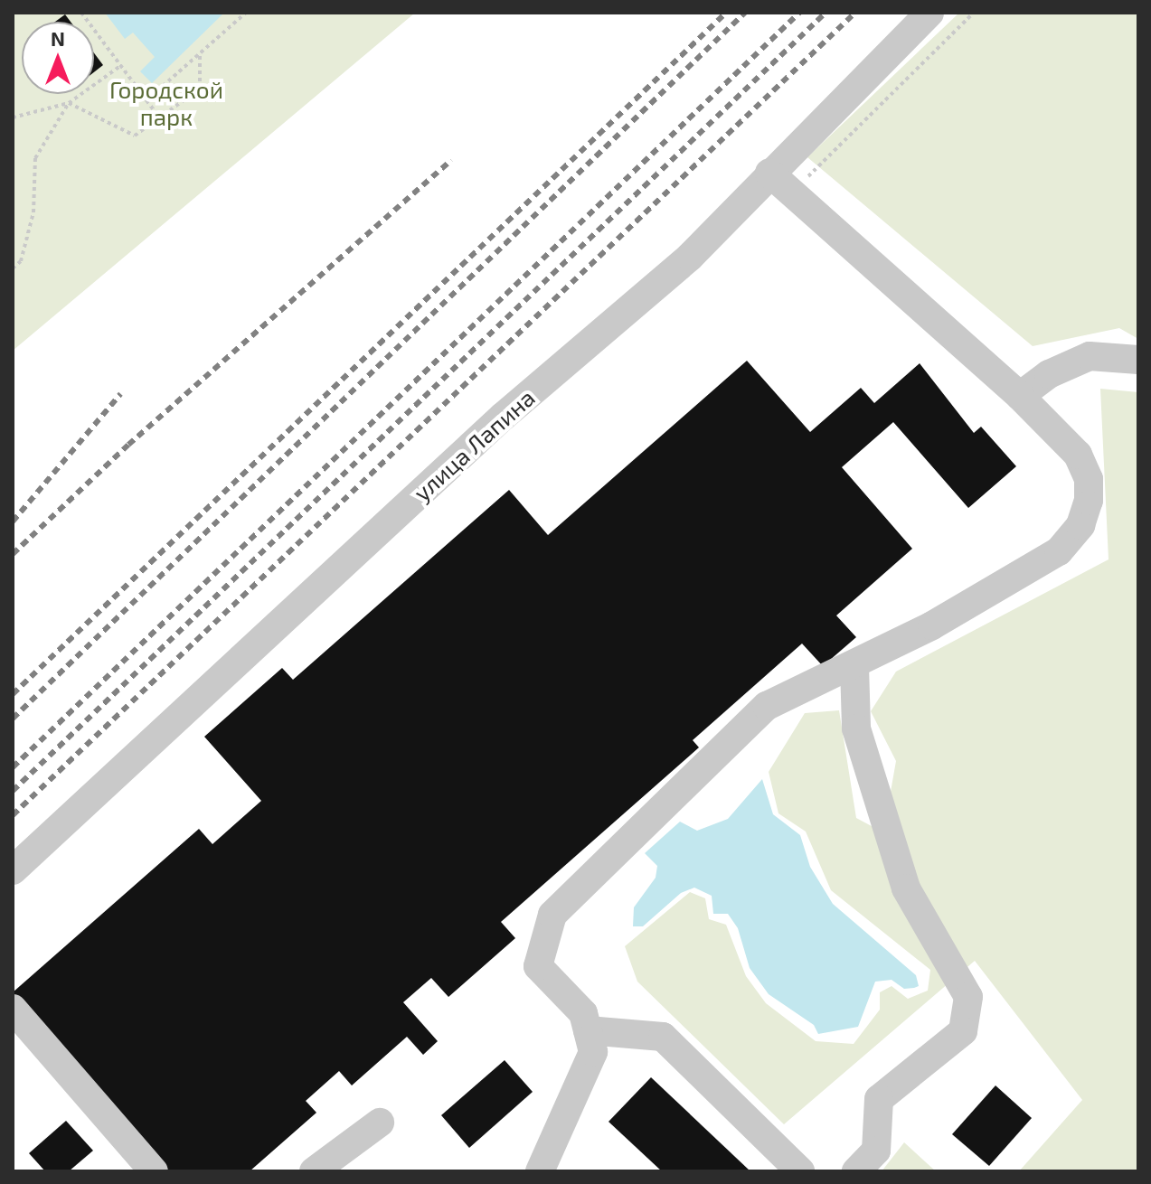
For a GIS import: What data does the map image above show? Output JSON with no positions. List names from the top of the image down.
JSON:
{
  "streets": {
    "street": ["улица Лапина"]
  },
  "parks": ["Городской парк"],
  "north": "top"
}
